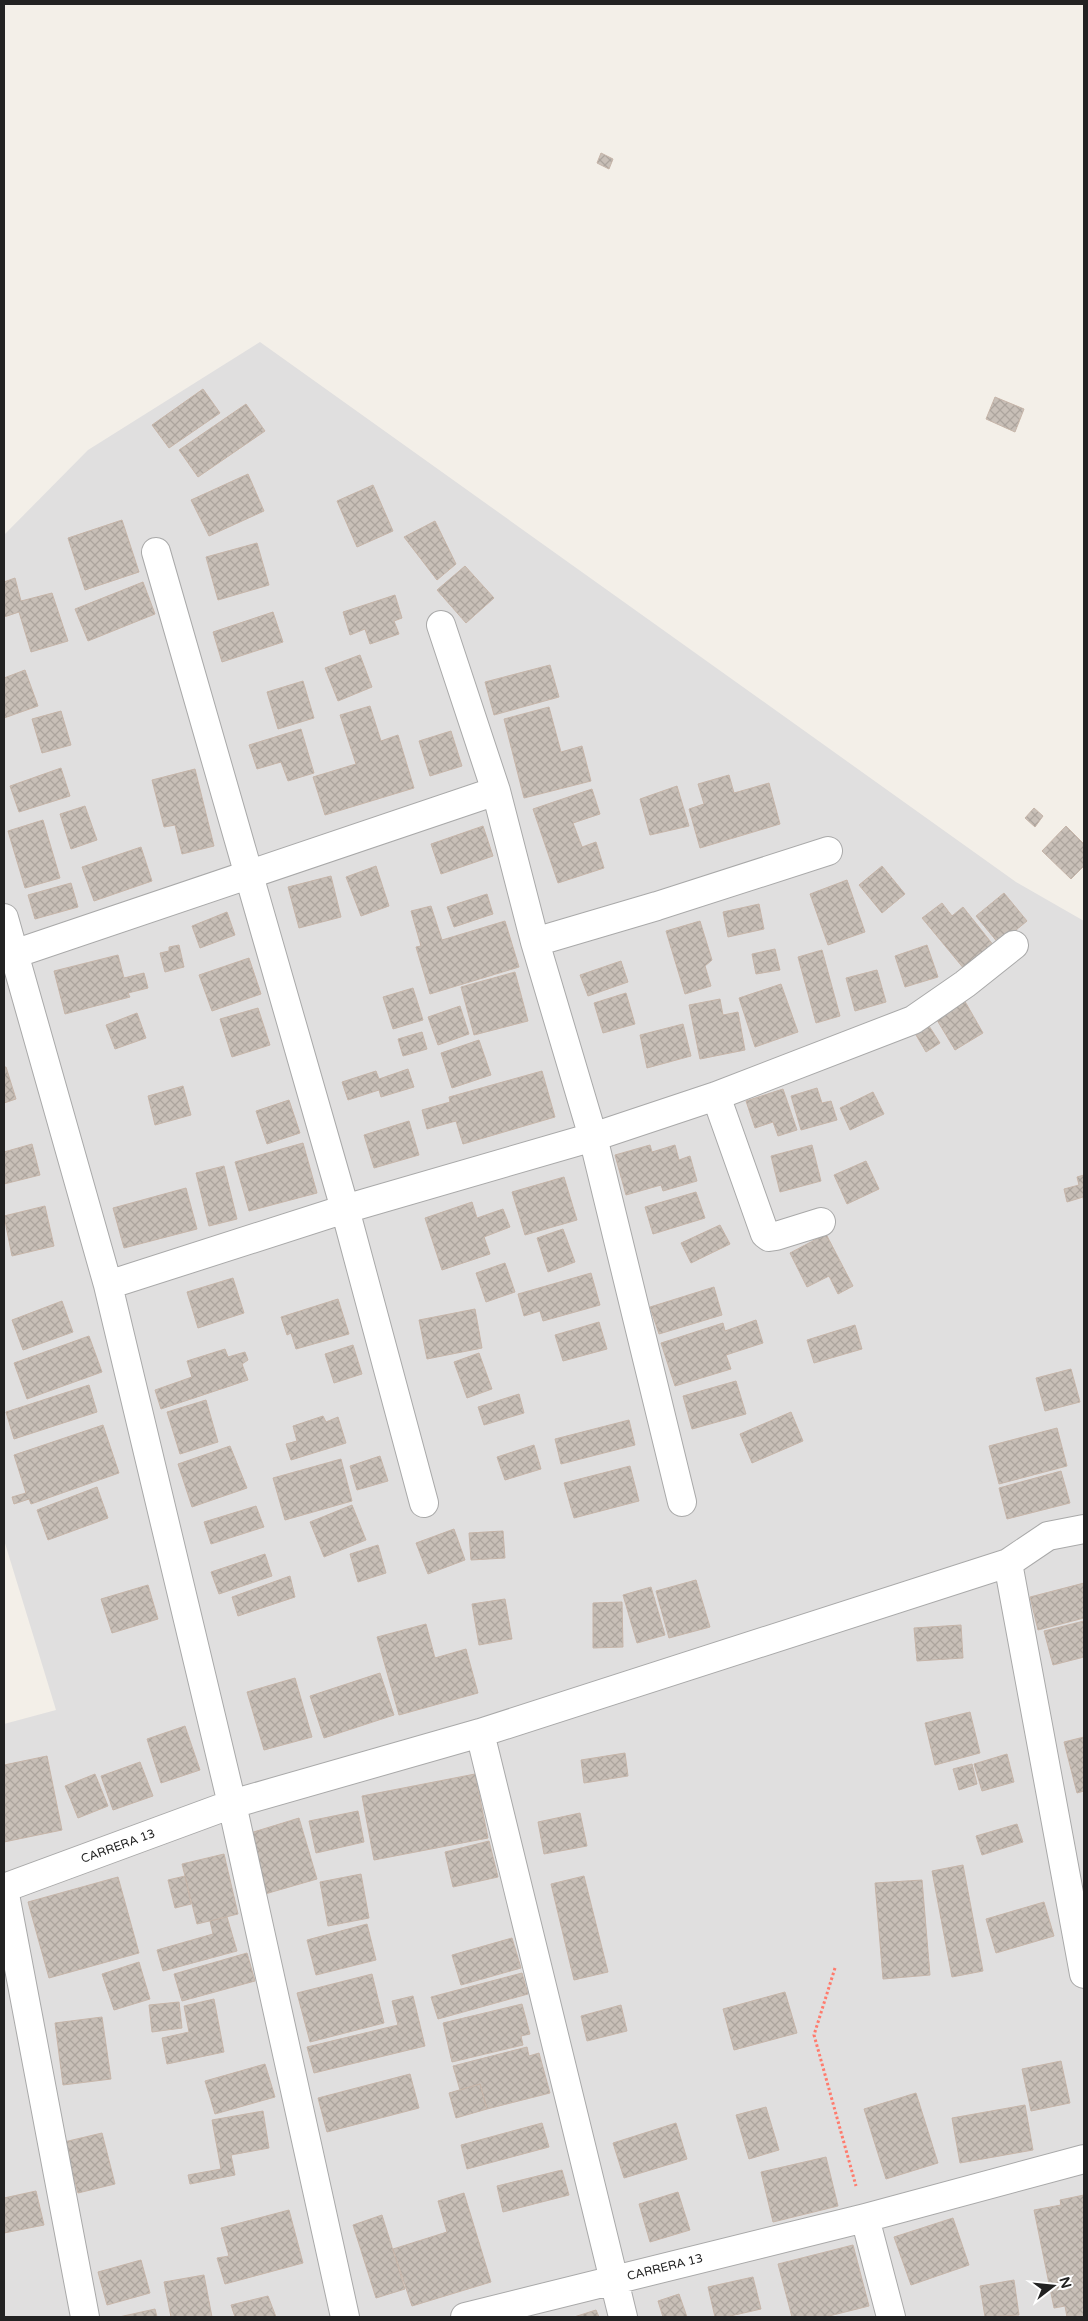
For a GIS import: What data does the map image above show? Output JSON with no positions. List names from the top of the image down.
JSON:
{
  "streets": {
    "street": ["CARRERA 13"]
  },
  "north": "right"
}
